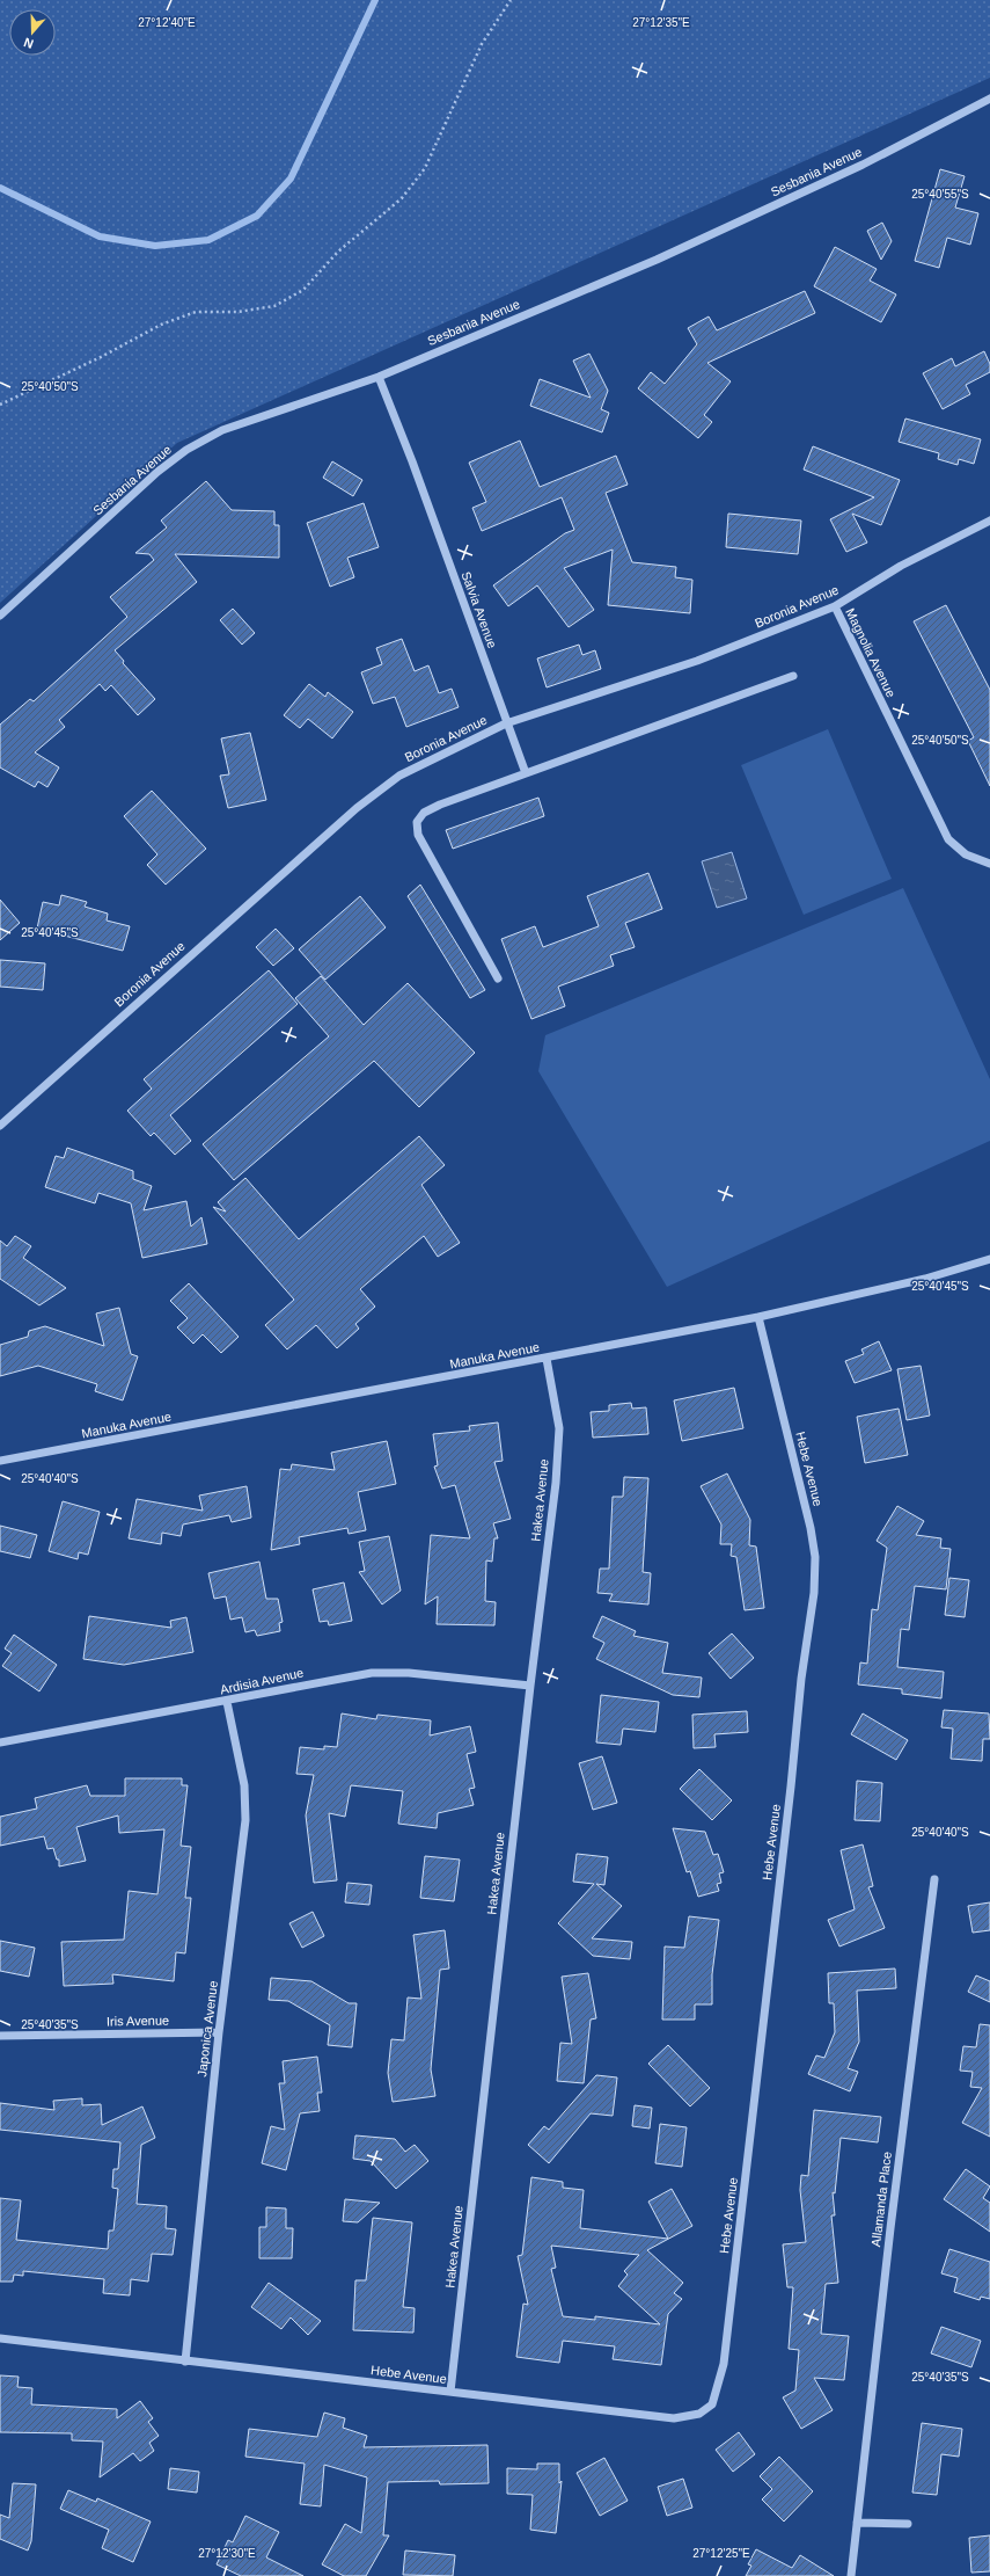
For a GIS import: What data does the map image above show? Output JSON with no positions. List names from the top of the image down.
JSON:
{
  "streets": {
    "street": [
      "Sesbania Avenue",
      "Boronia Avenue",
      "Salvia Avenue",
      "Magnolia Avenue",
      "Manuka Avenue",
      "Hebe Avenue",
      "Hakea Avenue",
      "Ardisia Avenue",
      "Iris Avenue",
      "Japonica Avenue",
      "Allamanda Place"
    ]
  },
  "crossings": [
    ["Sesbania Avenue", "Salvia Avenue"],
    ["Boronia Avenue", "Salvia Avenue"],
    ["Boronia Avenue", "Magnolia Avenue"],
    ["Manuka Avenue", "Hebe Avenue"],
    ["Manuka Avenue", "Hakea Avenue"],
    ["Hebe Avenue", "Hakea Avenue"],
    ["Hebe Avenue", "Japonica Avenue"],
    ["Hakea Avenue", "Ardisia Avenue"],
    ["Ardisia Avenue", "Japonica Avenue"],
    ["Iris Avenue", "Japonica Avenue"]
  ],
  "north": "bottom",
  "coordinates": [
    "27°12'40\"E",
    "27°12'35\"E",
    "25°40'55\"S",
    "25°40'50\"S",
    "25°40'45\"S",
    "25°40'40\"S",
    "25°40'35\"S",
    "27°12'30\"E",
    "27°12'25\"E"
  ]
}
